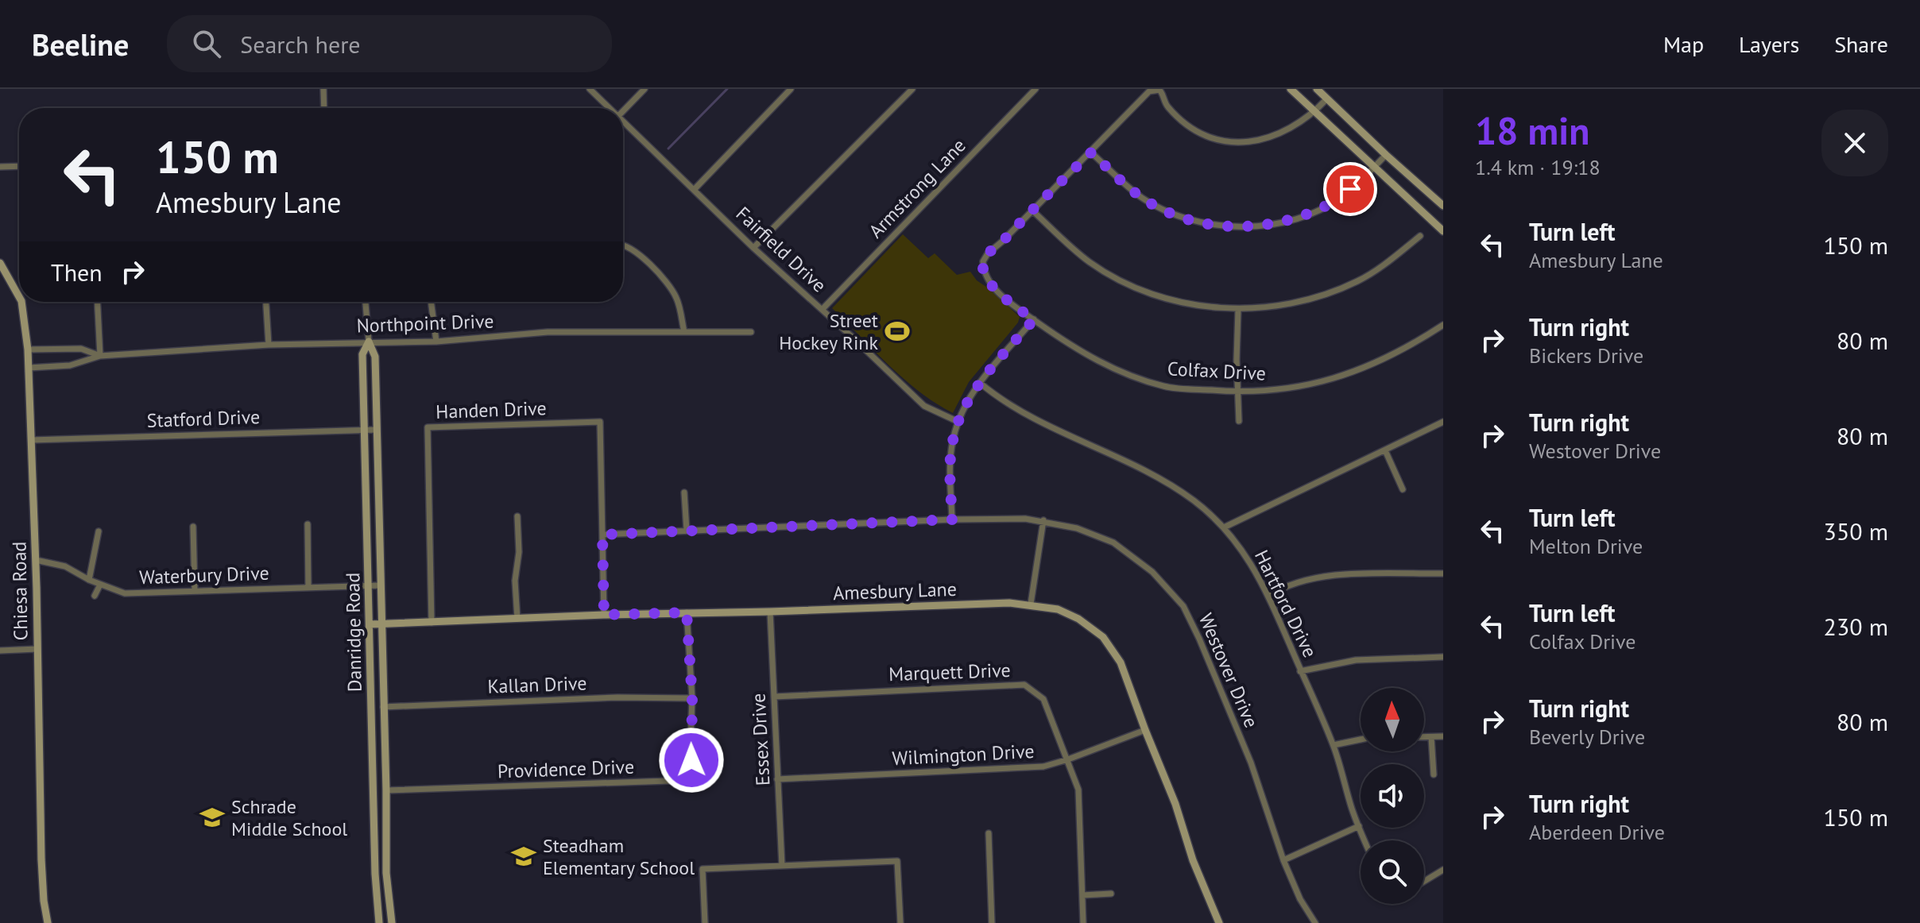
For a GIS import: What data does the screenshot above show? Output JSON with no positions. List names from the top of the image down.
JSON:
{
  "streets": {
    "street": [
      "Armstrong Lane",
      "Fairfield Drive",
      "Northpoint Drive",
      "Colfax Drive",
      "Handen Drive",
      "Statford Drive",
      "Waterbury Drive",
      "Chiesa Road",
      "Amesbury Lane",
      "Hartford Drive",
      "Danridge Road",
      "Westover Drive",
      "Marquett Drive",
      "Kallan Drive",
      "Essex Drive",
      "Wilmington Drive",
      "Providence Drive"
    ]
  },
  "crossings": [
    ["Armstrong Lane", "Fairfield Drive"],
    ["Northpoint Drive", "Chiesa Road"],
    ["Northpoint Drive", "Danridge Road"],
    ["Handen Drive", "Amesbury Lane"],
    ["Handen Drive", "Westover Drive"],
    ["Statford Drive", "Chiesa Road"],
    ["Statford Drive", "Danridge Road"],
    ["Waterbury Drive", "Chiesa Road"],
    ["Waterbury Drive", "Danridge Road"],
    ["Amesbury Lane", "Danridge Road"],
    ["Amesbury Lane", "Essex Drive"],
    ["Amesbury Lane", "Wilmington Drive"],
    ["Amesbury Lane", "Providence Drive"],
    ["Danridge Road", "Kallan Drive"],
    ["Danridge Road", "Providence Drive"],
    ["Marquett Drive", "Essex Drive"],
    ["Marquett Drive", "Wilmington Drive"],
    ["Kallan Drive", "Providence Drive"],
    ["Essex Drive", "Wilmington Drive"]
  ],
  "places": {
    "sports": ["Street Hockey Rink"],
    "school or university": ["Schrade Middle School", "Steadham Elementary School"]
  },
  "north": "top",
  "page": {
    "header": "Beeline",
    "search": "Search here",
    "nav": ["Map", "Layers", "Share"],
    "heading": ["18 min", "1.4 km · 19:18"],
    "turn": ["150 m", "Amesbury Lane"],
    "list": [
      {
        "name": "Turn left",
        "note": "Amesbury Lane",
        "value": "150 m"
      },
      {
        "name": "Turn right",
        "note": "Bickers Drive",
        "value": "80 m"
      },
      {
        "name": "Turn right",
        "note": "Westover Drive",
        "value": "80 m"
      },
      {
        "name": "Turn left",
        "note": "Melton Drive",
        "value": "350 m"
      },
      {
        "name": "Turn left",
        "note": "Colfax Drive",
        "value": "230 m"
      },
      {
        "name": "Turn right",
        "note": "Beverly Drive",
        "value": "80 m"
      },
      {
        "name": "Turn right",
        "note": "Aberdeen Drive",
        "value": "150 m"
      }
    ],
    "then": "Then"
  }
}
